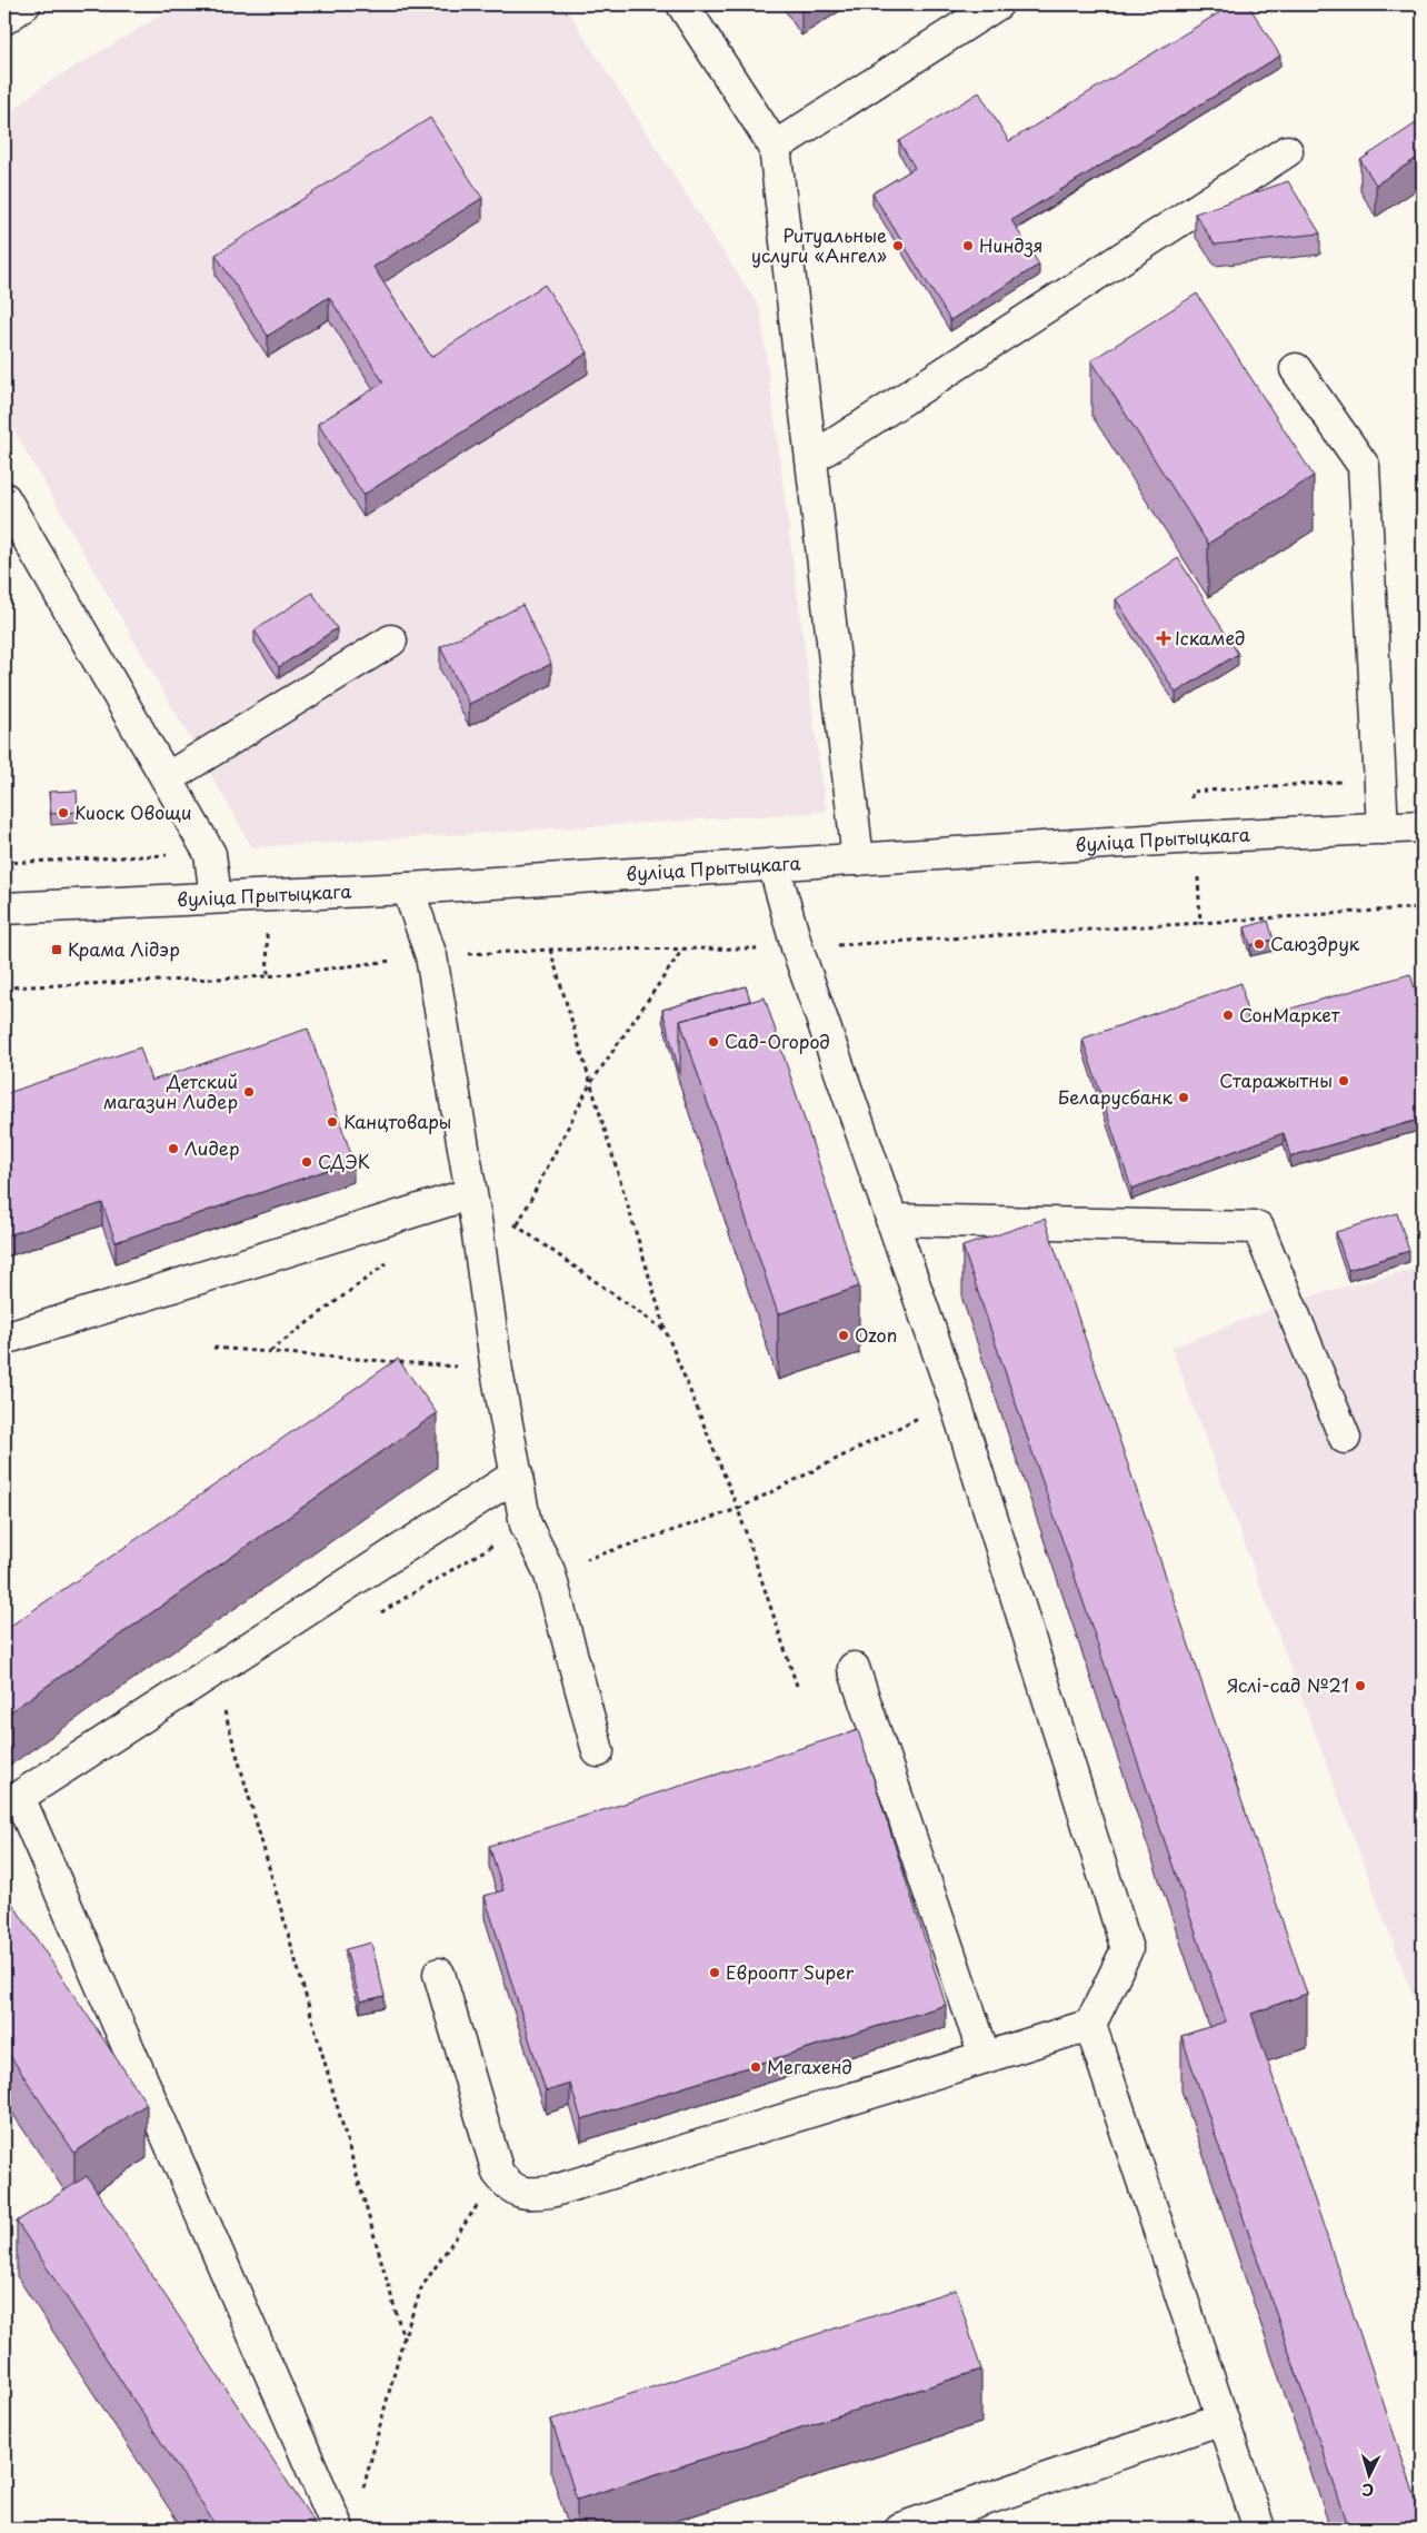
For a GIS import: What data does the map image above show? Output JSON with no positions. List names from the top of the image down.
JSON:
{
  "streets": {
    "street": ["вуліца Прытыцкага"]
  },
  "places": {
    "other": [
      "Ритуальные услуги «Ангел»",
      "Ниндзя",
      "Киоск Овощи",
      "Саюздрук",
      "СонМаркет",
      "Сад-Огород",
      "Старажытны",
      "Детский магазин Лидер",
      "Беларусбанк",
      "Канцтовары",
      "Лидер",
      "СДЭК",
      "Ozon",
      "Яслі-сад №21",
      "Евроопт Super",
      "Мегахенд"
    ],
    "health": ["Іскамед"],
    "transit": ["Крама Лідэр"]
  },
  "north": "bottom"
}
